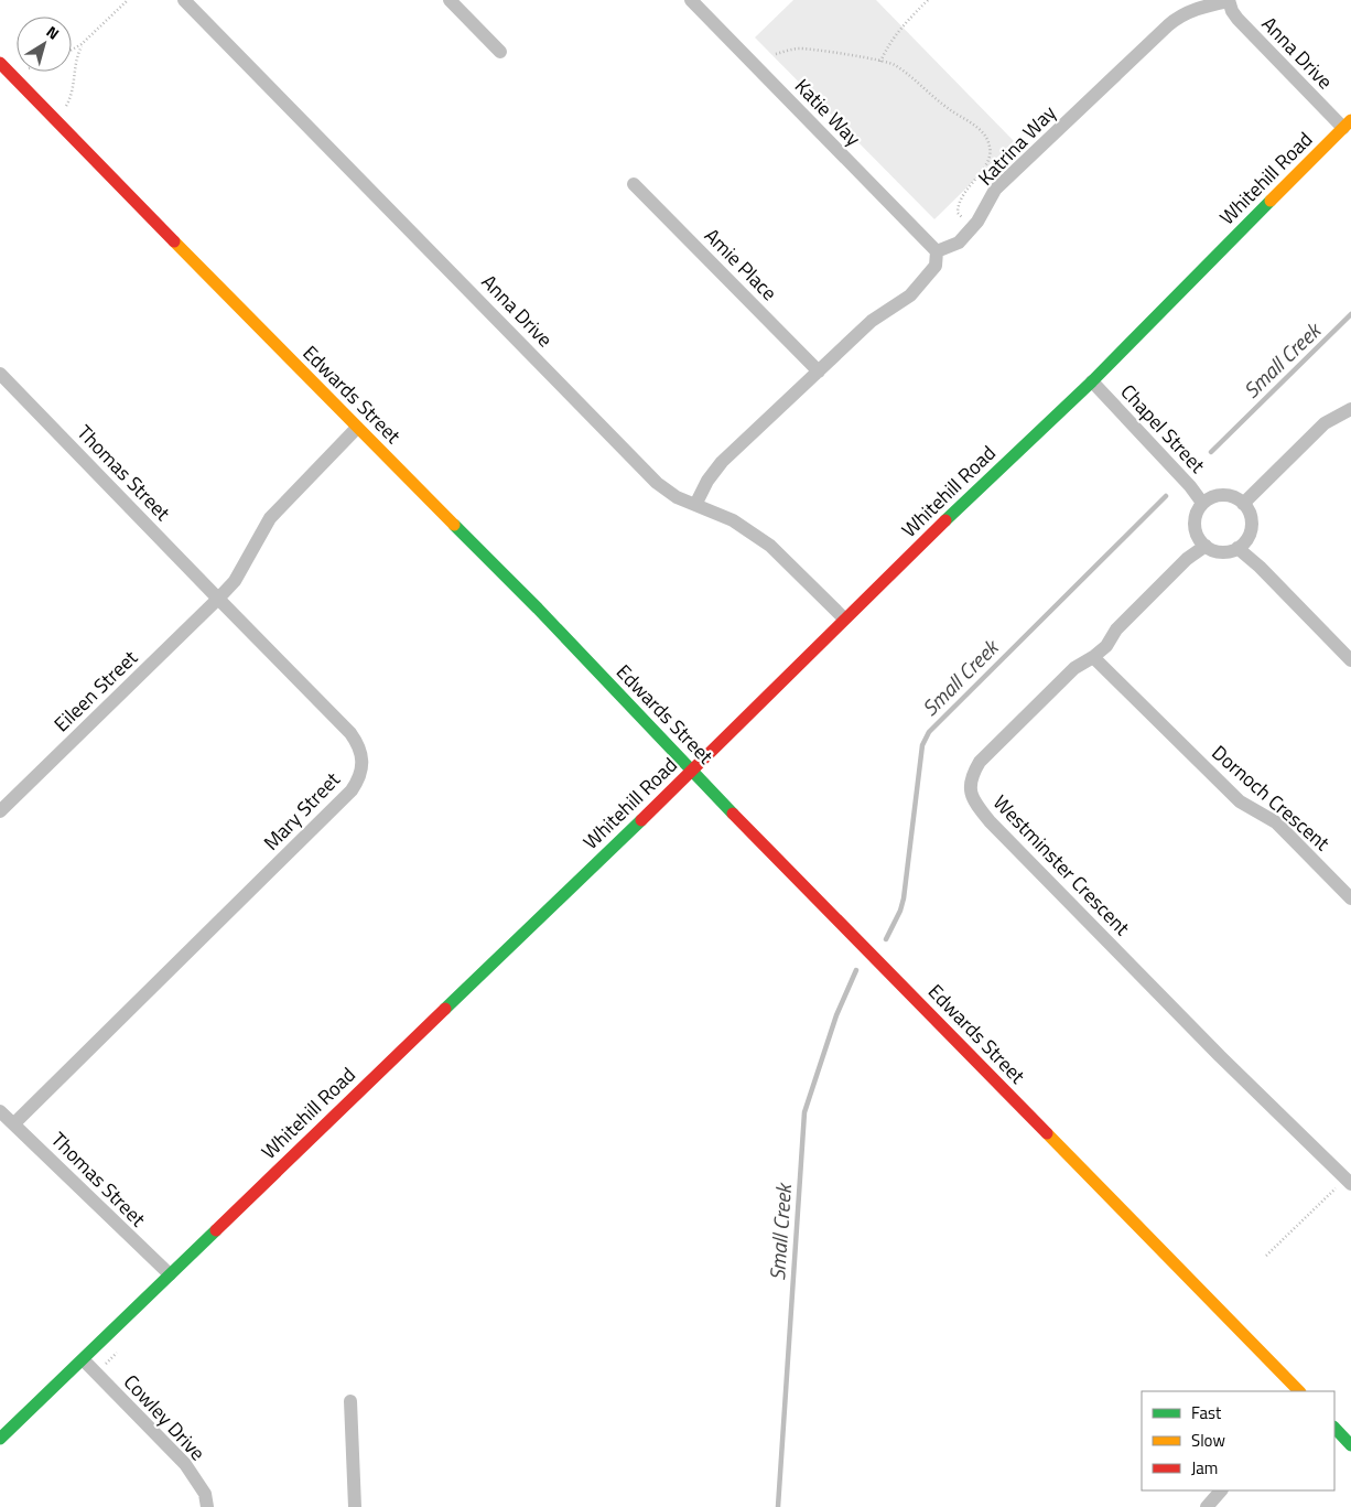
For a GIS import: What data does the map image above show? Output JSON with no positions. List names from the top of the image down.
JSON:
{
  "streets": {
    "main road": ["Whitehill Road", "Edwards Street"],
    "street": [
      "Anna Drive",
      "Katie Way",
      "Katrina Way",
      "Amie Place",
      "Chapel Street",
      "Thomas Street",
      "Eileen Street",
      "Dornoch Crescent",
      "Mary Street",
      "Westminster Crescent",
      "Cowley Drive"
    ]
  },
  "crossings": [
    ["Anna Drive", "Katrina Way"],
    ["Anna Drive", "Whitehill Road"],
    ["Katie Way", "Katrina Way"],
    ["Whitehill Road", "Edwards Street"],
    ["Whitehill Road", "Chapel Street"],
    ["Whitehill Road", "Thomas Street"],
    ["Whitehill Road", "Cowley Drive"],
    ["Chapel Street", "Westminster Crescent"],
    ["Thomas Street", "Eileen Street"],
    ["Thomas Street", "Mary Street"],
    ["Eileen Street", "Mary Street"],
    ["Dornoch Crescent", "Westminster Crescent"]
  ],
  "water": ["Small Creek"],
  "legend": ["Fast", "Slow", "Jam"],
  "north": "top right"
}
